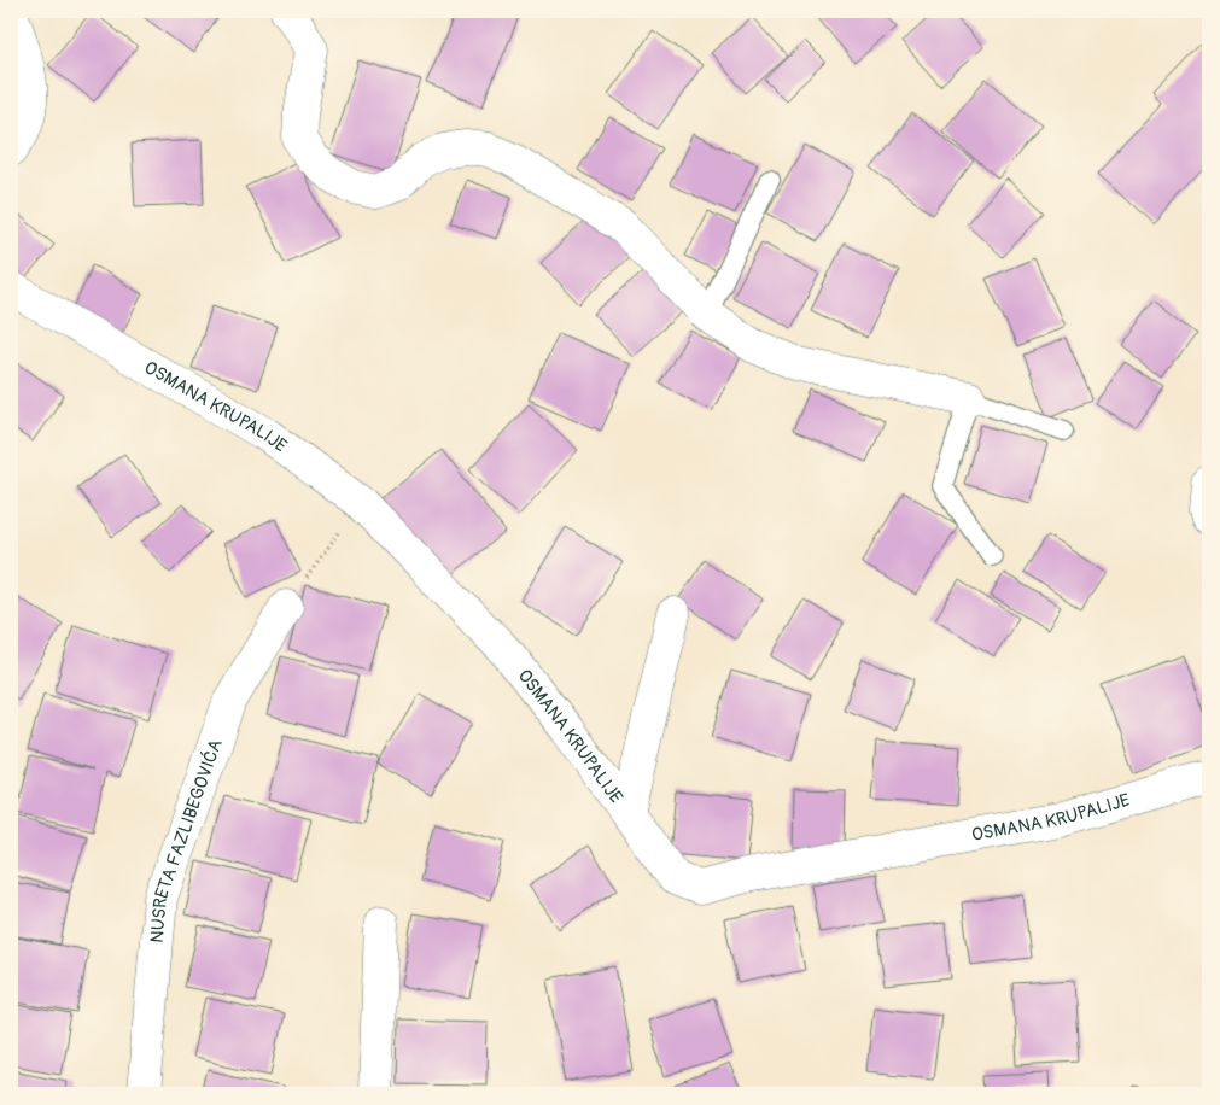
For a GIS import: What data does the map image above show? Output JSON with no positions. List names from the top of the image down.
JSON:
{
  "streets": {
    "street": ["OSMANA KRUPALIJE", "NUSRETA FAZLIBEGOVIĆA"]
  }
}
